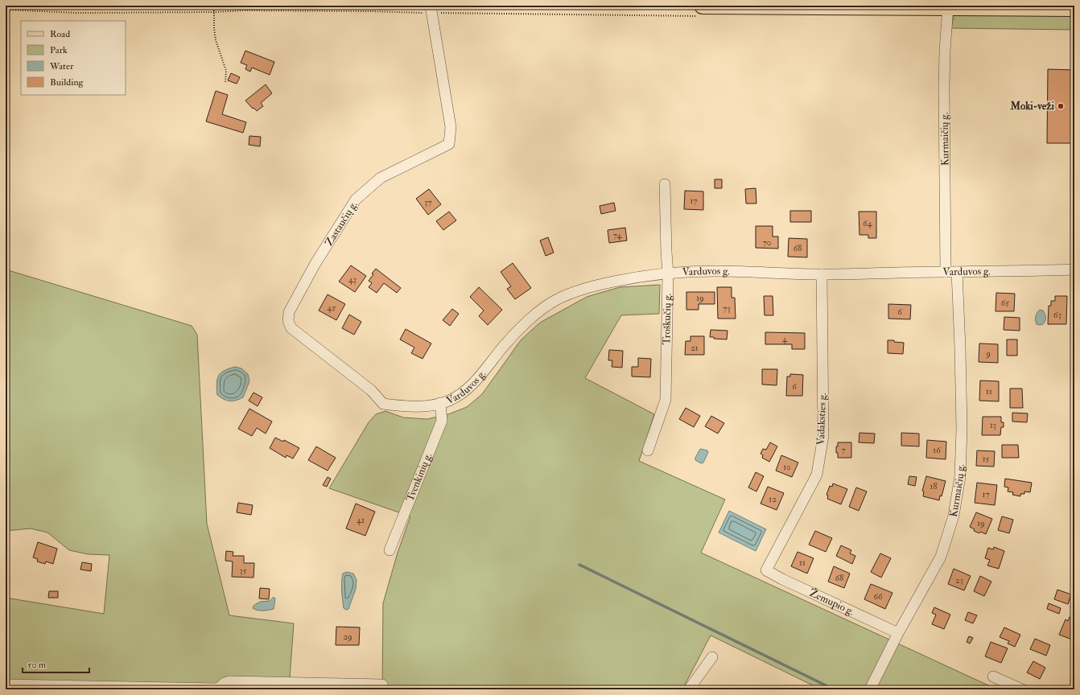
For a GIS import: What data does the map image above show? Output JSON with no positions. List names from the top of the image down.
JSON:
{
  "streets": {
    "street": [
      "Kurmaičių g.",
      "Zastaučių g.",
      "Varduvos g.",
      "Troškučių g.",
      "Vadaksties g.",
      "Tvenkinių g.",
      "Žemupio g."
    ]
  },
  "crossings": [
    ["Kurmaičių g.", "Varduvos g."],
    ["Kurmaičių g.", "Žemupio g."],
    ["Zastaučių g.", "Varduvos g."],
    ["Varduvos g.", "Troškučių g."],
    ["Varduvos g.", "Vadaksties g."],
    ["Varduvos g.", "Tvenkinių g."],
    ["Vadaksties g.", "Žemupio g."]
  ],
  "places": ["Moki-veži"],
  "house_numbers": [
    "17",
    "37",
    "64",
    "74",
    "70",
    "68",
    "43",
    "19",
    "65",
    "45",
    "73",
    "6",
    "63",
    "4",
    "21",
    "9",
    "6",
    "11",
    "13",
    "7",
    "16",
    "15",
    "10",
    "18",
    "17",
    "12",
    "41",
    "19",
    "11",
    "35",
    "68",
    "23",
    "66",
    "29"
  ],
  "legend": [
    "Road",
    "Park",
    "Water",
    "Building"
  ],
  "scale_bar": "50 m"
}
